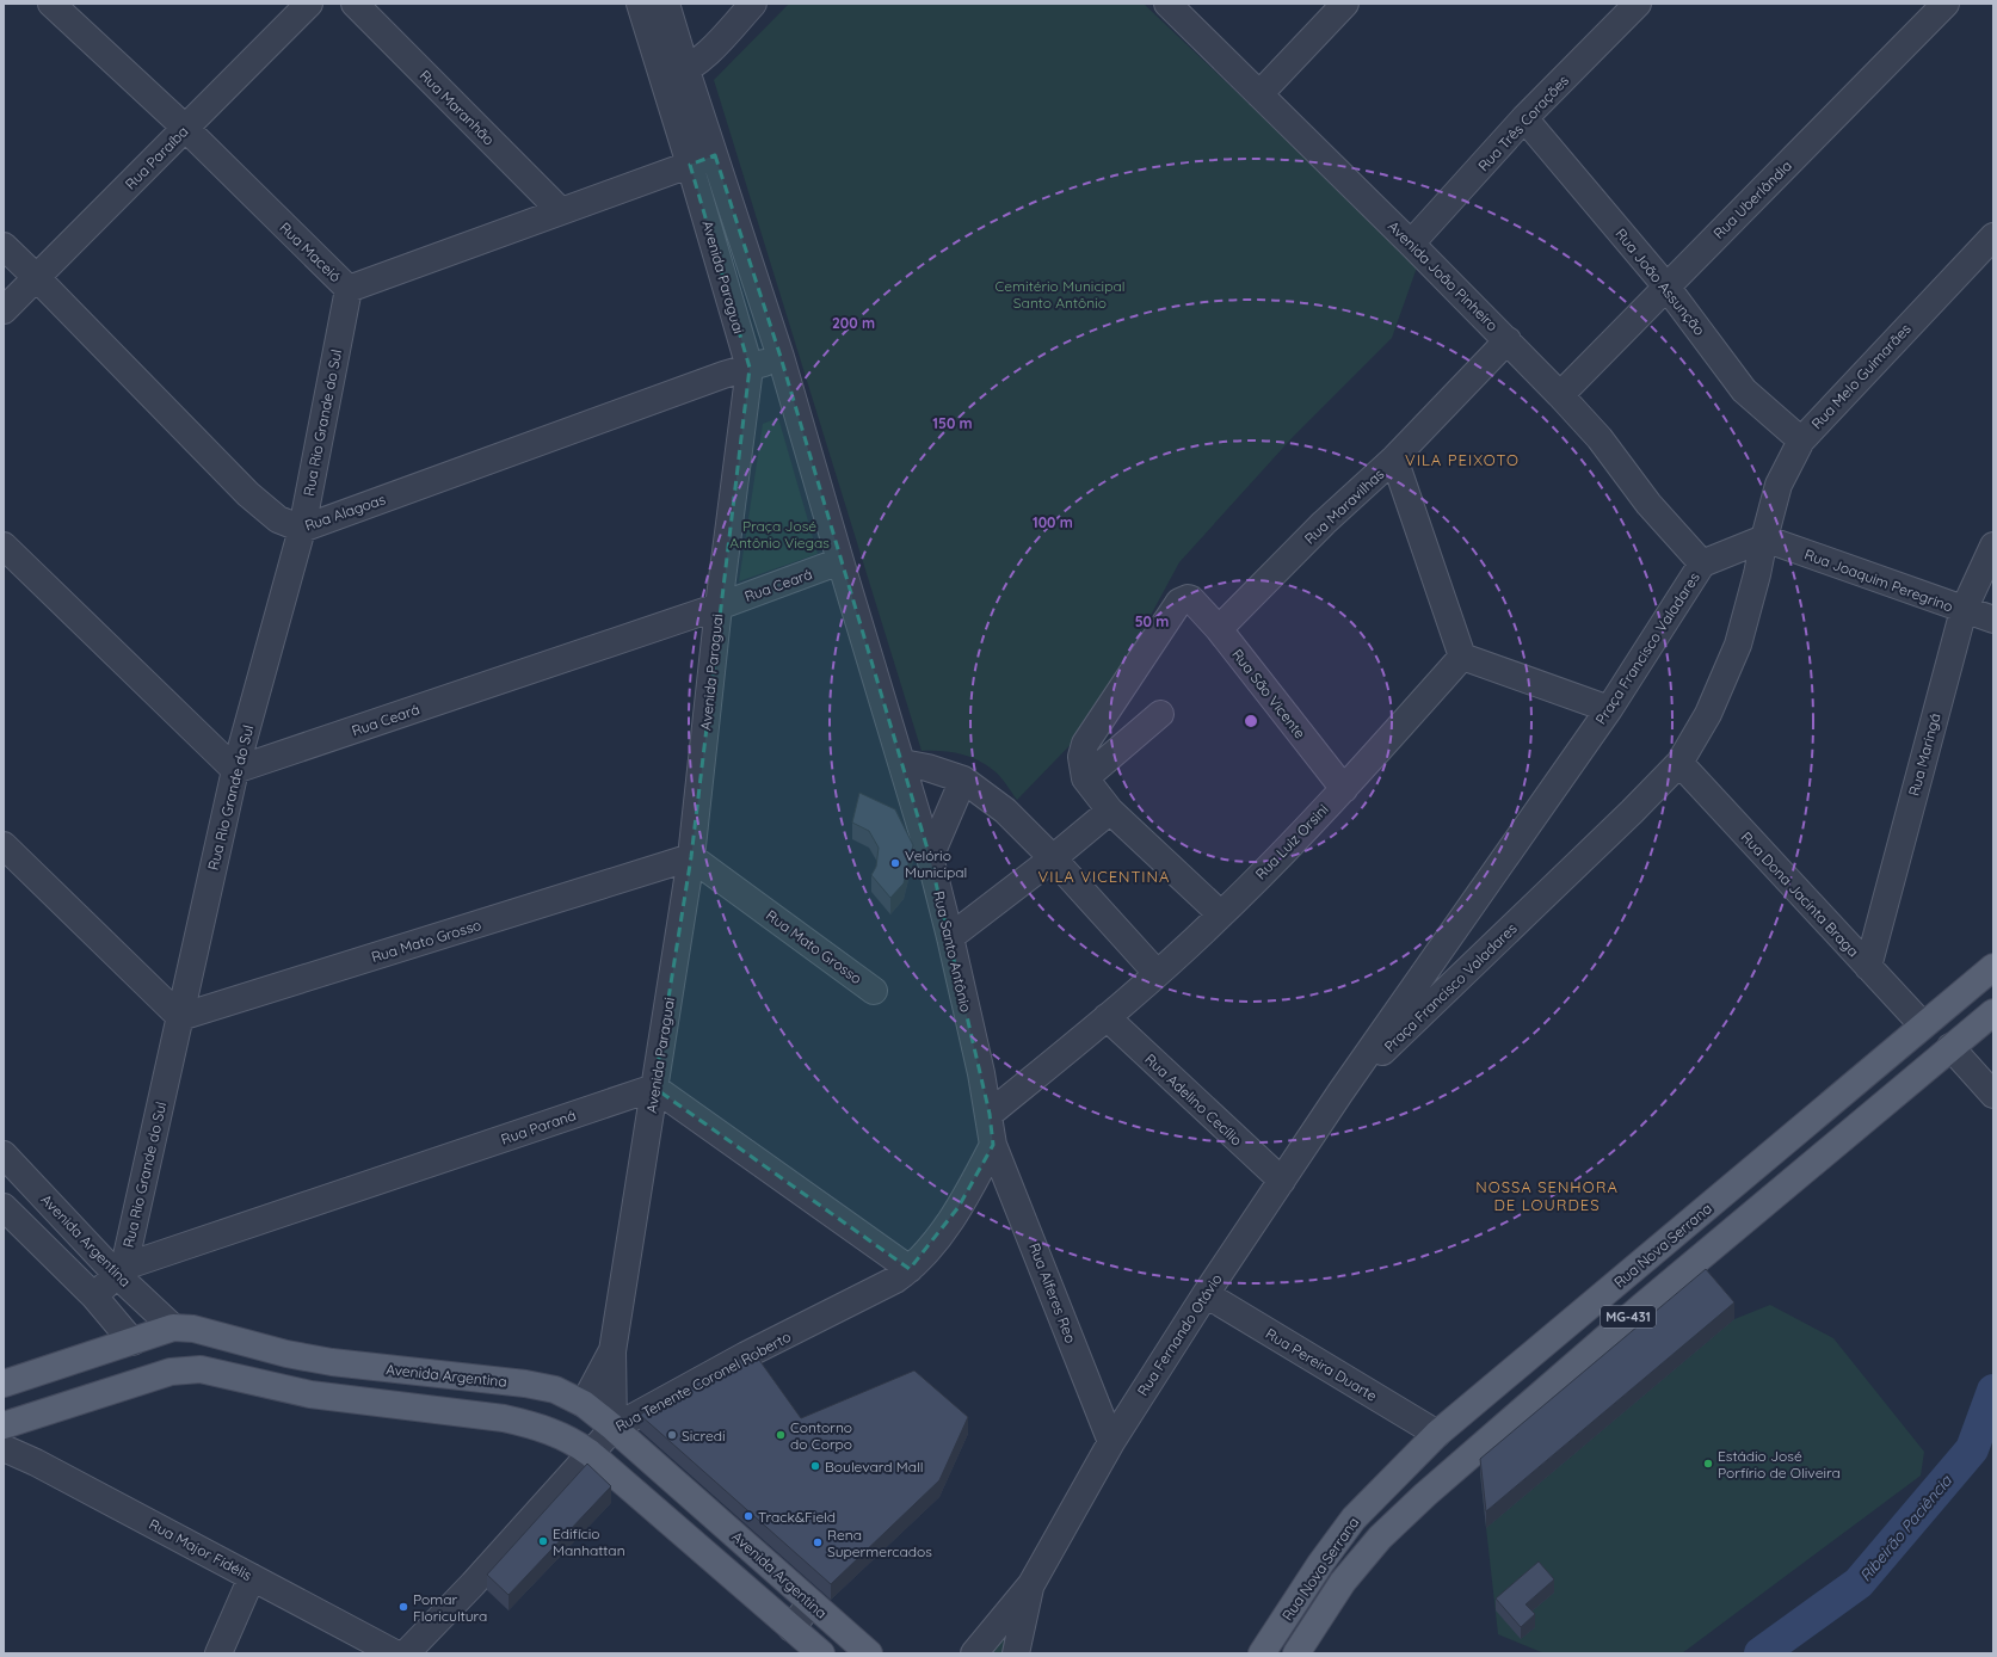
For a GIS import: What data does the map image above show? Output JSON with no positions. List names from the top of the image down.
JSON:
{
  "streets": {
    "main road": ["Avenida Argentina", "Rua Nova Serrana", "MG-431"],
    "street": [
      "Rua Maranhão",
      "Rua Três Corações",
      "Rua Paraíba",
      "Rua Uberlândia",
      "Rua Maceió",
      "Avenida João Pinheiro",
      "Avenida Paraguai",
      "Rua João Assunção",
      "Rua Melo Guimarães",
      "Rua Rio Grande do Sul",
      "Rua Maravilhas",
      "Rua Alagoas",
      "Rua Joaquim Peregrino",
      "Rua Ceará",
      "Praça Francisco Valadares",
      "Rua São Vicente",
      "Rua Maringá",
      "Rua Luiz Orsini",
      "Rua Dona Jacinta Braga",
      "Rua Mato Grosso",
      "Rua Santo Antônio",
      "Rua Adelino Cecílio",
      "Rua Paraná",
      "Rua Alferes Reo",
      "Rua Fernando Otávio",
      "Rua Pereira Duarte",
      "Rua Tenente Coronel Roberto",
      "Rua Major Fidélis"
    ]
  },
  "crossings": [
    ["Rua Maranhão", "Rua Maceió"],
    ["Rua Três Corações", "Avenida João Pinheiro"],
    ["Rua Três Corações", "Rua João Assunção"],
    ["Rua Paraíba", "Rua Maceió"],
    ["Rua Paraíba", "Rua Alagoas"],
    ["Rua Uberlândia", "Avenida João Pinheiro"],
    ["Rua Uberlândia", "Rua João Assunção"],
    ["Rua Maceió", "Avenida Paraguai"],
    ["Rua Maceió", "Rua Rio Grande do Sul"],
    ["Avenida João Pinheiro", "Rua Maravilhas"],
    ["Avenida João Pinheiro", "Praça Francisco Valadares"],
    ["Avenida Paraguai", "Rua Alagoas"],
    ["Avenida Paraguai", "Rua Ceará"],
    ["Avenida Paraguai", "Rua Mato Grosso"],
    ["Avenida Paraguai", "Rua Paraná"],
    ["Avenida Paraguai", "Avenida Argentina"],
    ["Avenida Paraguai", "Rua Tenente Coronel Roberto"],
    ["Rua João Assunção", "Rua Melo Guimarães"],
    ["Rua Melo Guimarães", "Rua Joaquim Peregrino"],
    ["Rua Melo Guimarães", "Praça Francisco Valadares"],
    ["Rua Rio Grande do Sul", "Rua Alagoas"],
    ["Rua Rio Grande do Sul", "Rua Ceará"],
    ["Rua Rio Grande do Sul", "Rua Mato Grosso"],
    ["Rua Rio Grande do Sul", "Rua Paraná"],
    ["Rua Rio Grande do Sul", "Avenida Argentina"],
    ["Rua Maravilhas", "Rua São Vicente"],
    ["Rua Joaquim Peregrino", "Praça Francisco Valadares"],
    ["Rua Joaquim Peregrino", "Rua Maringá"],
    ["Rua Ceará", "Rua Santo Antônio"],
    ["Praça Francisco Valadares", "Rua Dona Jacinta Braga"],
    ["Praça Francisco Valadares", "Rua Fernando Otávio"],
    ["Rua São Vicente", "Rua Luiz Orsini"],
    ["Rua Maringá", "Rua Dona Jacinta Braga"],
    ["Rua Luiz Orsini", "Rua Santo Antônio"],
    ["Rua Luiz Orsini", "Rua Adelino Cecílio"],
    ["Rua Dona Jacinta Braga", "Rua Nova Serrana"],
    ["Rua Santo Antônio", "Rua Alferes Reo"],
    ["Rua Adelino Cecílio", "Rua Fernando Otávio"],
    ["Rua Paraná", "Avenida Argentina"],
    ["Avenida Argentina", "Rua Tenente Coronel Roberto"],
    ["Rua Nova Serrana", "Rua Pereira Duarte"],
    ["Rua Alferes Reo", "Rua Fernando Otávio"],
    ["Rua Fernando Otávio", "Rua Pereira Duarte"]
  ],
  "districts": ["VILA PEIXOTO", "VILA VICENTINA", "NOSSA SENHORA DE LOURDES"],
  "water": ["Ribeirão Paciência"],
  "parks": ["Cemitério Municipal Santo Antônio", "Praça José Antônio Viegas"],
  "places": [
    "Velório Municipal",
    "Sicredi",
    "Contorno do Corpo",
    "Estádio José Porfírio de Oliveira",
    "Boulevard Mall",
    "Track&Field",
    "Edifício Manhattan",
    "Rena Supermercados",
    "Pomar Floricultura"
  ],
  "rings": [
    "200 m",
    "150 m",
    "100 m",
    "50 m"
  ]
}
